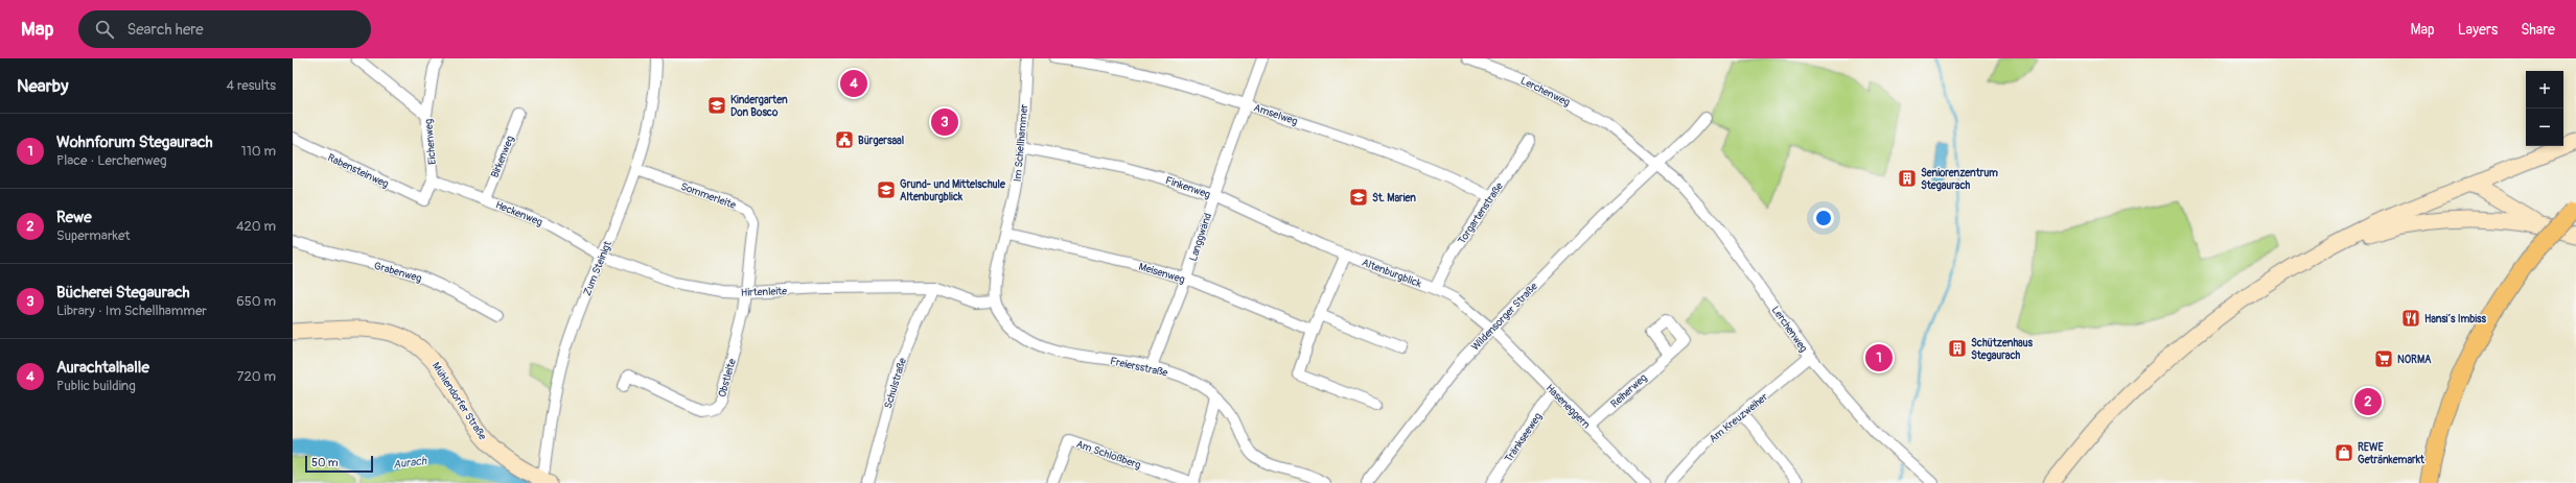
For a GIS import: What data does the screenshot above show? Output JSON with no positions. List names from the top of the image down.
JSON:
{
  "streets": {
    "main road": ["Mühlendorfer Straße"],
    "street": [
      "Lerchenweg",
      "Amselweg",
      "Eichenweg",
      "Im Schellhammer",
      "Birkenweg",
      "Rabensteinweg",
      "Finkenweg",
      "Sommerleite",
      "Heckenweg",
      "Torgartenstraße",
      "Langgwänd",
      "Zum Steinigt",
      "Grabenweg",
      "Meisenweg",
      "Altenburgblick",
      "Hirtenleite",
      "Wildensorger Straße",
      "Freiersstraße",
      "Obstleite",
      "Schulstraße",
      "Reiherweg",
      "Haseneggern",
      "Am Kreuzweiher",
      "Tränkseeweg",
      "Am Schloßberg"
    ]
  },
  "crossings": [
    ["Lerchenweg", "Wildensorger Straße"],
    ["Lerchenweg", "Am Kreuzweiher"],
    ["Amselweg", "Torgartenstraße"],
    ["Amselweg", "Langgwänd"],
    ["Eichenweg", "Rabensteinweg"],
    ["Eichenweg", "Heckenweg"],
    ["Im Schellhammer", "Finkenweg"],
    ["Im Schellhammer", "Meisenweg"],
    ["Im Schellhammer", "Freiersstraße"],
    ["Birkenweg", "Heckenweg"],
    ["Finkenweg", "Langgwänd"],
    ["Finkenweg", "Altenburgblick"],
    ["Sommerleite", "Zum Steinigt"],
    ["Sommerleite", "Hirtenleite"],
    ["Sommerleite", "Obstleite"],
    ["Heckenweg", "Zum Steinigt"],
    ["Heckenweg", "Hirtenleite"],
    ["Torgartenstraße", "Altenburgblick"],
    ["Langgwänd", "Meisenweg"],
    ["Langgwänd", "Freiersstraße"],
    ["Zum Steinigt", "Hirtenleite"],
    ["Zum Steinigt", "Mühlendorfer Straße"],
    ["Altenburgblick", "Wildensorger Straße"],
    ["Altenburgblick", "Haseneggern"],
    ["Hirtenleite", "Obstleite"],
    ["Hirtenleite", "Schulstraße"],
    ["Wildensorger Straße", "Haseneggern"],
    ["Freiersstraße", "Am Schloßberg"],
    ["Reiherweg", "Haseneggern"],
    ["Haseneggern", "Tränkseeweg"]
  ],
  "water": ["Aurach"],
  "places": {
    "school or university": ["Kindergarten Don Bosco", "Grund- und Mittelschule Altenburgblick", "St. Marien"],
    "public building": ["Bürgersaal"],
    "building": ["Seniorenzentrum Stegaurach", "Schützenhaus Stegaurach"],
    "restaurant": ["Hansi´s Imbiss"],
    "supermarket": ["NORMA"],
    "shop": ["REWE Getränkemarkt"]
  },
  "scale_bar": "50 m",
  "page": {
    "header": "Map",
    "search": "Search here",
    "nav": ["Map", "Layers", "Share"],
    "heading": ["Nearby", "4 results"],
    "pins": [
      "4",
      "3",
      "1",
      "2"
    ],
    "map_buttons": ["+", "−"],
    "list": [
      {
        "mark": "1",
        "name": "Wohnforum Stegaurach",
        "note": "Place · Lerchenweg",
        "value": "110 m"
      },
      {
        "mark": "2",
        "name": "Rewe",
        "note": "Supermarket",
        "value": "420 m"
      },
      {
        "mark": "3",
        "name": "Bücherei Stegaurach",
        "note": "Library · Im Schellhammer",
        "value": "650 m"
      },
      {
        "mark": "4",
        "name": "Aurachtalhalle",
        "note": "Public building",
        "value": "720 m"
      }
    ],
    "scale": "50 m"
  }
}
